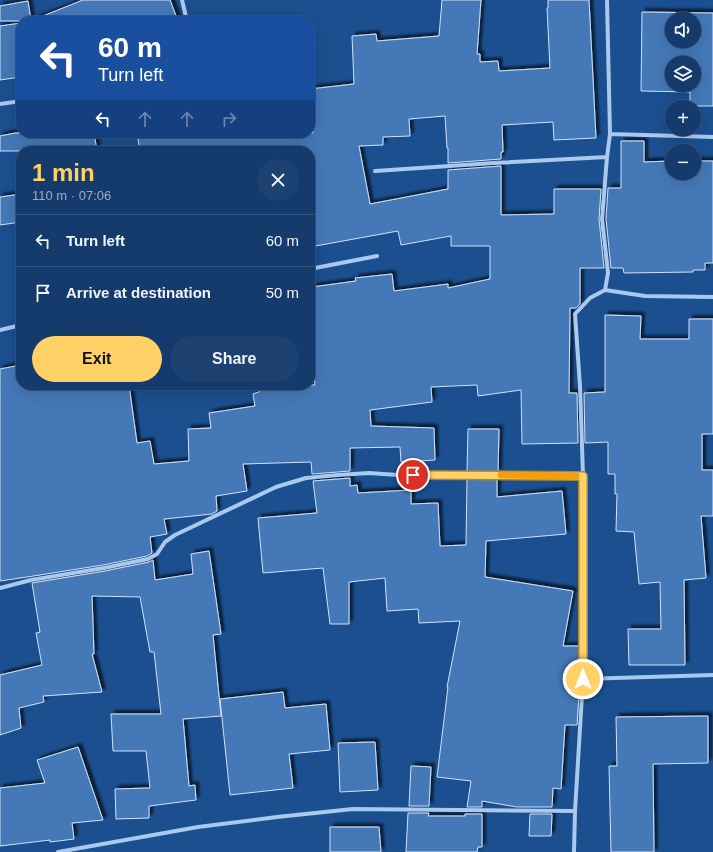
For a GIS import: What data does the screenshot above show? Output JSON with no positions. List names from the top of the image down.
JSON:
{
  "page": {
    "map_buttons": ["+", "−"],
    "turn": ["60 m", "Turn left"],
    "heading": ["1 min", "110 m · 07:06"],
    "list": [
      {
        "name": "Turn left",
        "value": "60 m"
      },
      {
        "name": "Arrive at destination",
        "value": "50 m"
      }
    ],
    "buttons": ["Exit", "Share"]
  }
}
